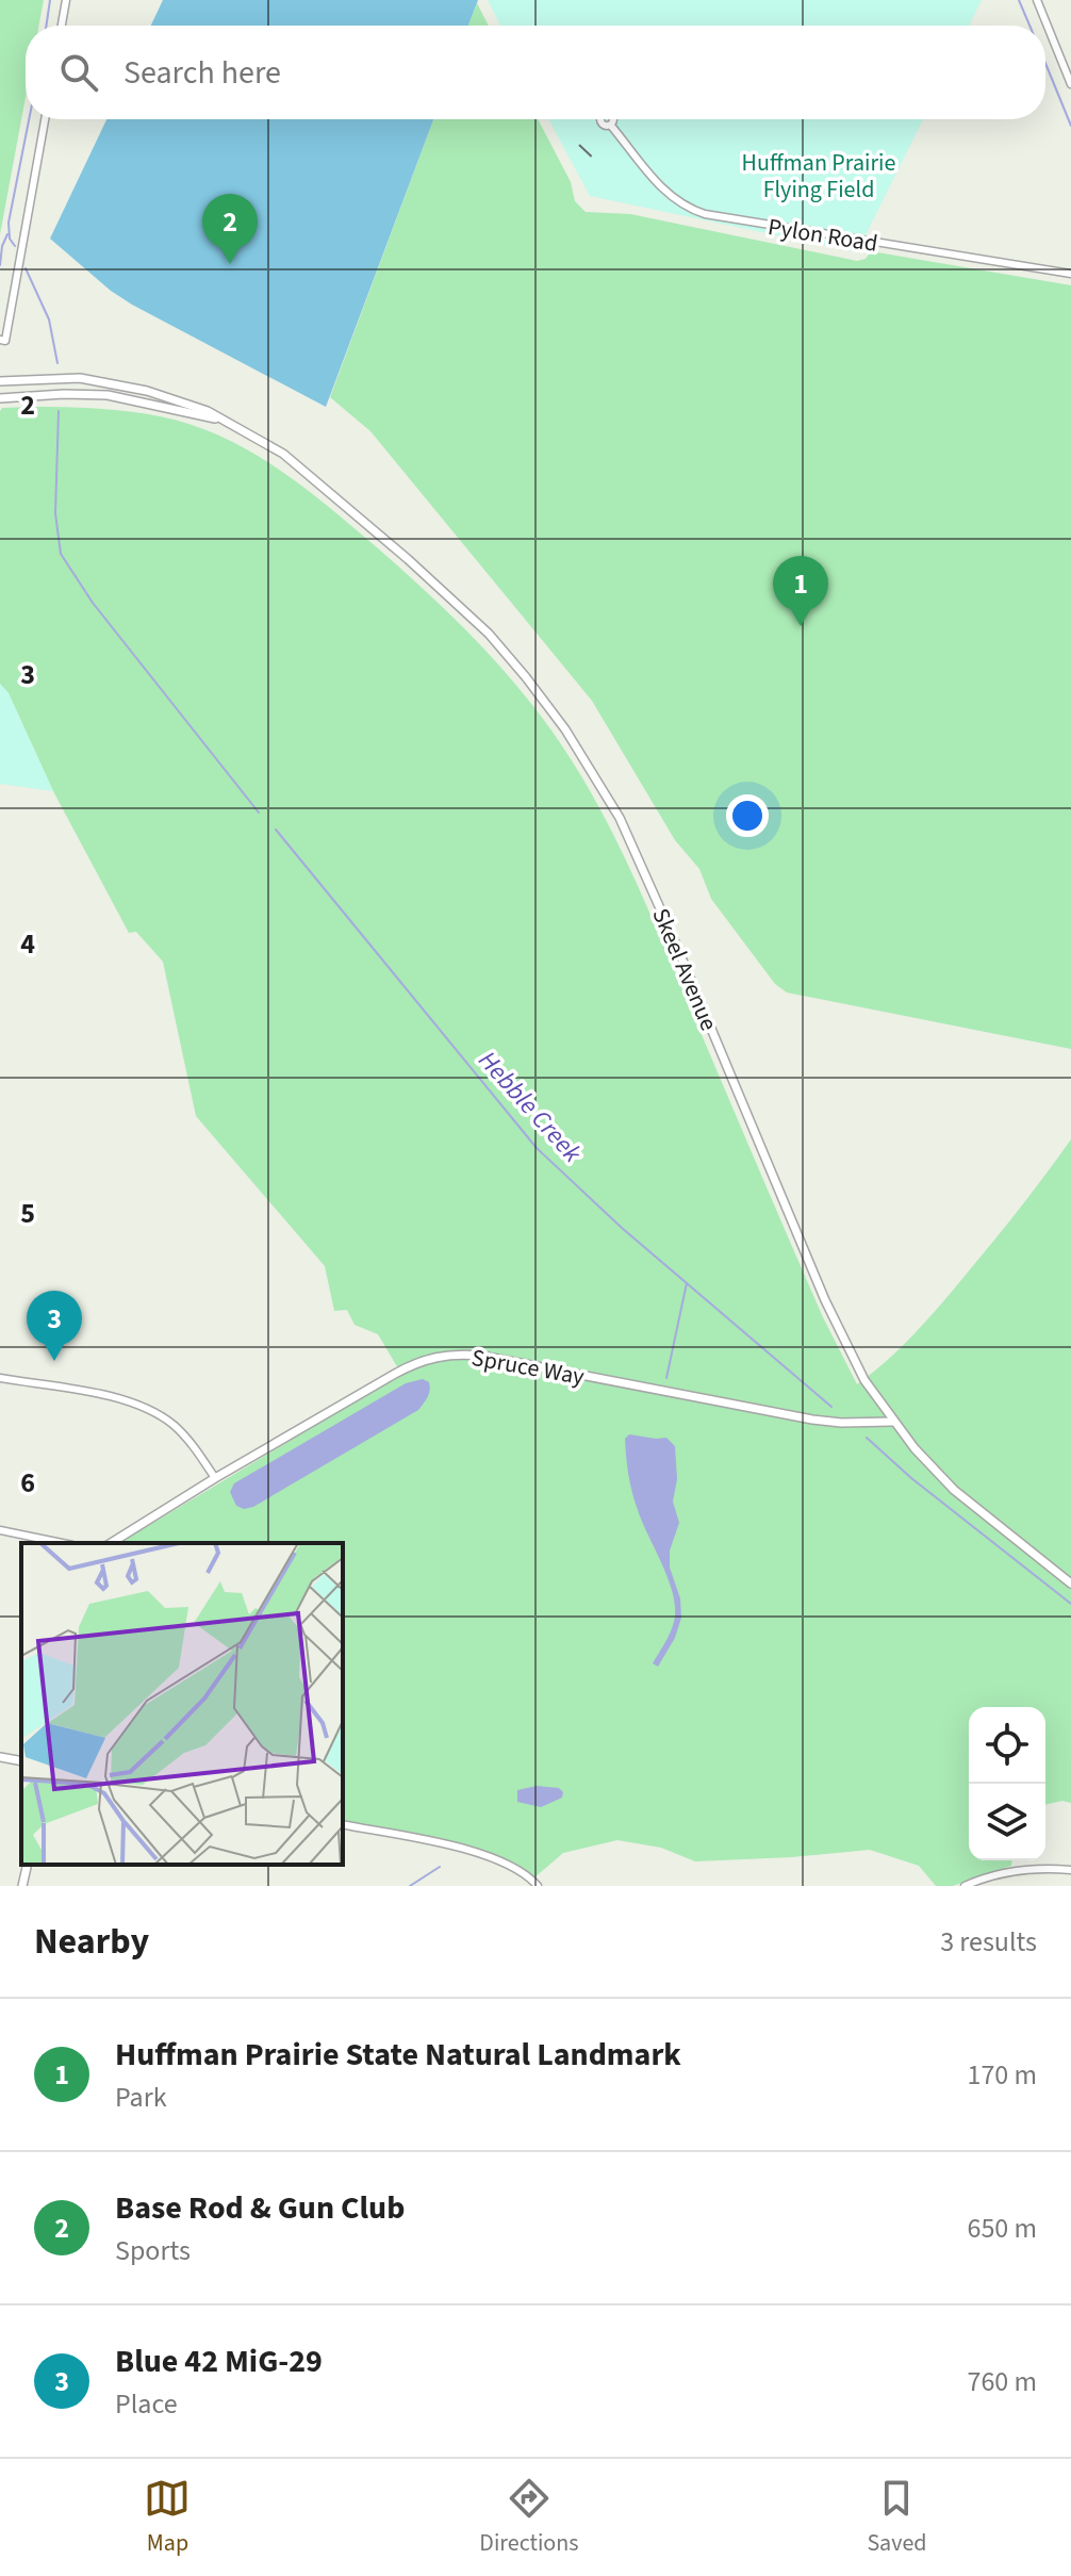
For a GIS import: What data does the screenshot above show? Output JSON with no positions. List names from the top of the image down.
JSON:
{
  "streets": {
    "street": ["Pylon Road", "Skeel Avenue", "Spruce Way"]
  },
  "crossings": [
    ["Skeel Avenue", "Spruce Way"]
  ],
  "water": ["Hebble Creek"],
  "parks": ["Huffman Prairie Flying Field"],
  "page": {
    "search": "Search here",
    "pins": ["2", "1", "3"],
    "heading": ["Nearby", "3 results"],
    "list": [
      {
        "mark": "1",
        "name": "Huffman Prairie State Natural Landmark",
        "note": "Park",
        "value": "170 m"
      },
      {
        "mark": "2",
        "name": "Base Rod & Gun Club",
        "note": "Sports",
        "value": "650 m"
      },
      {
        "mark": "3",
        "name": "Blue 42 MiG-29",
        "note": "Place",
        "value": "760 m"
      }
    ],
    "nav": ["Map", "Directions", "Saved"]
  },
  "grid": {
    "rows": [
      "2",
      "3",
      "4",
      "5",
      "6"
    ]
  }
}
